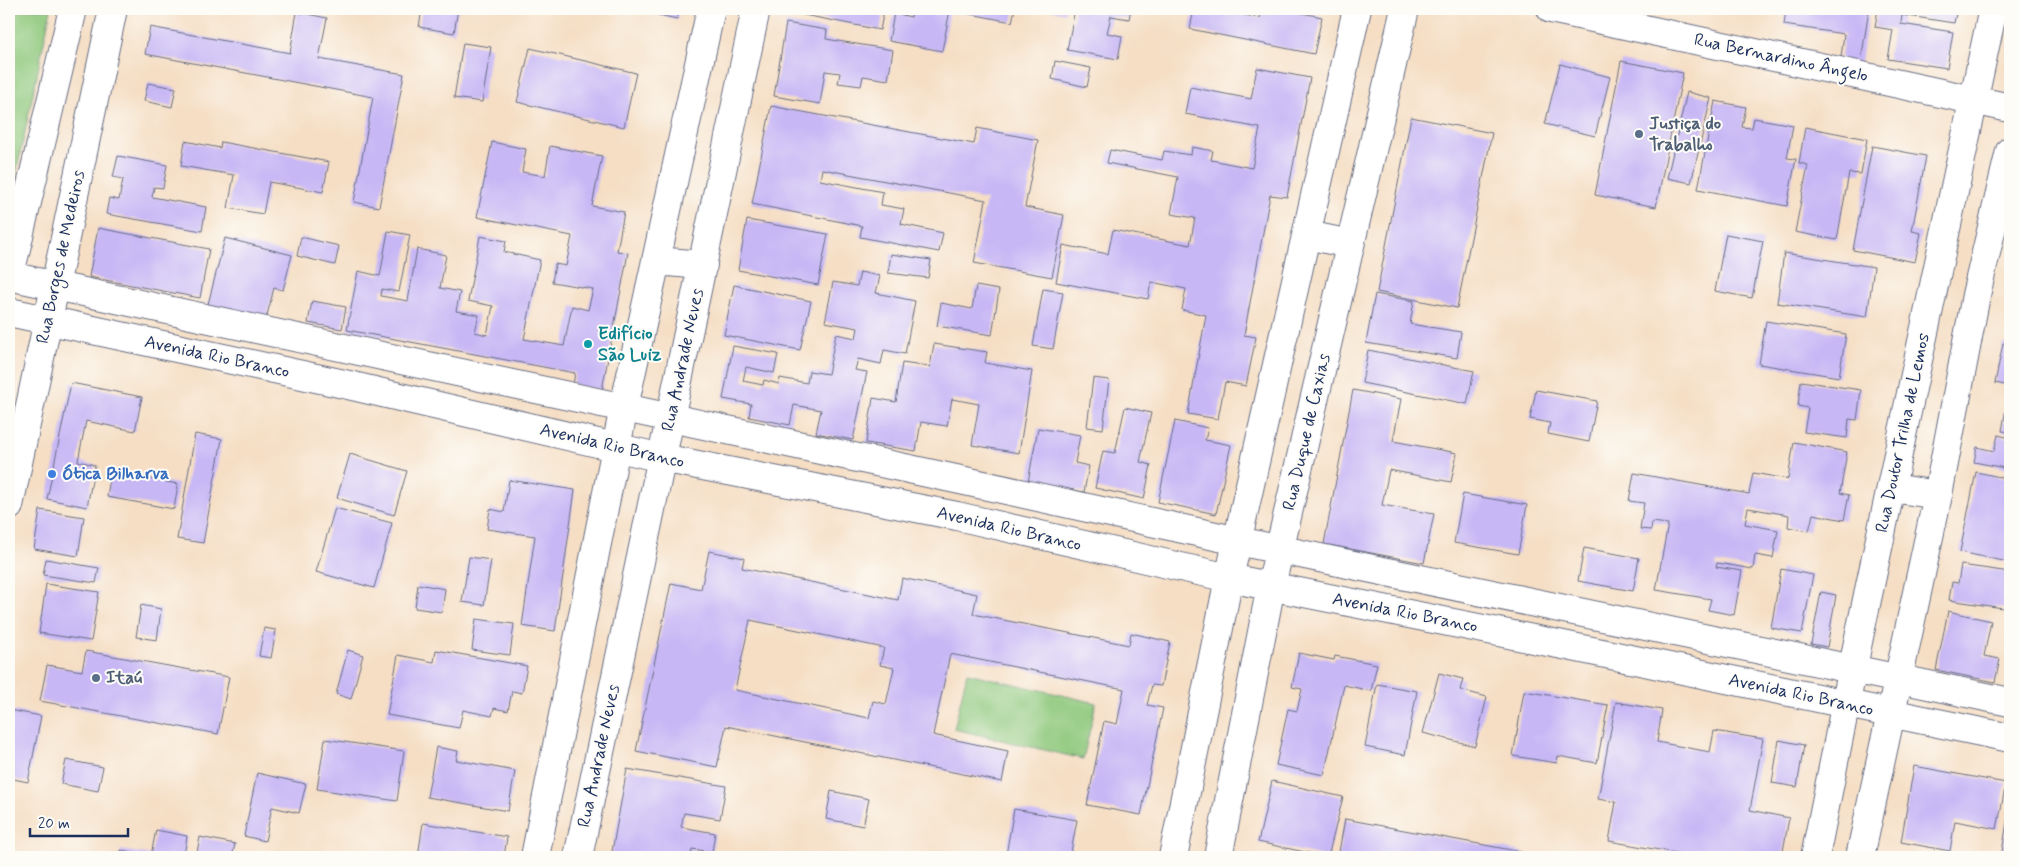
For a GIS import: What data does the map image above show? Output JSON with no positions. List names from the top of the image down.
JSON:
{
  "streets": {
    "street": [
      "Rua Bernardino Ângelo",
      "Rua Borges de Medeiros",
      "Avenida Rio Branco",
      "Rua Andrade Neves",
      "Rua Duque de Caxias",
      "Rua Doutor Trilha de Lemos"
    ]
  },
  "crossings": [
    ["Rua Bernardino Ângelo", "Rua Doutor Trilha de Lemos"],
    ["Rua Borges de Medeiros", "Avenida Rio Branco"],
    ["Avenida Rio Branco", "Rua Andrade Neves"],
    ["Avenida Rio Branco", "Rua Duque de Caxias"],
    ["Avenida Rio Branco", "Rua Doutor Trilha de Lemos"]
  ],
  "places": [
    "Justiça do Trabalho",
    "Edifício São Luiz",
    "Ótica Bilharva",
    "Itaú"
  ],
  "scale_bar": "20 m"
}
